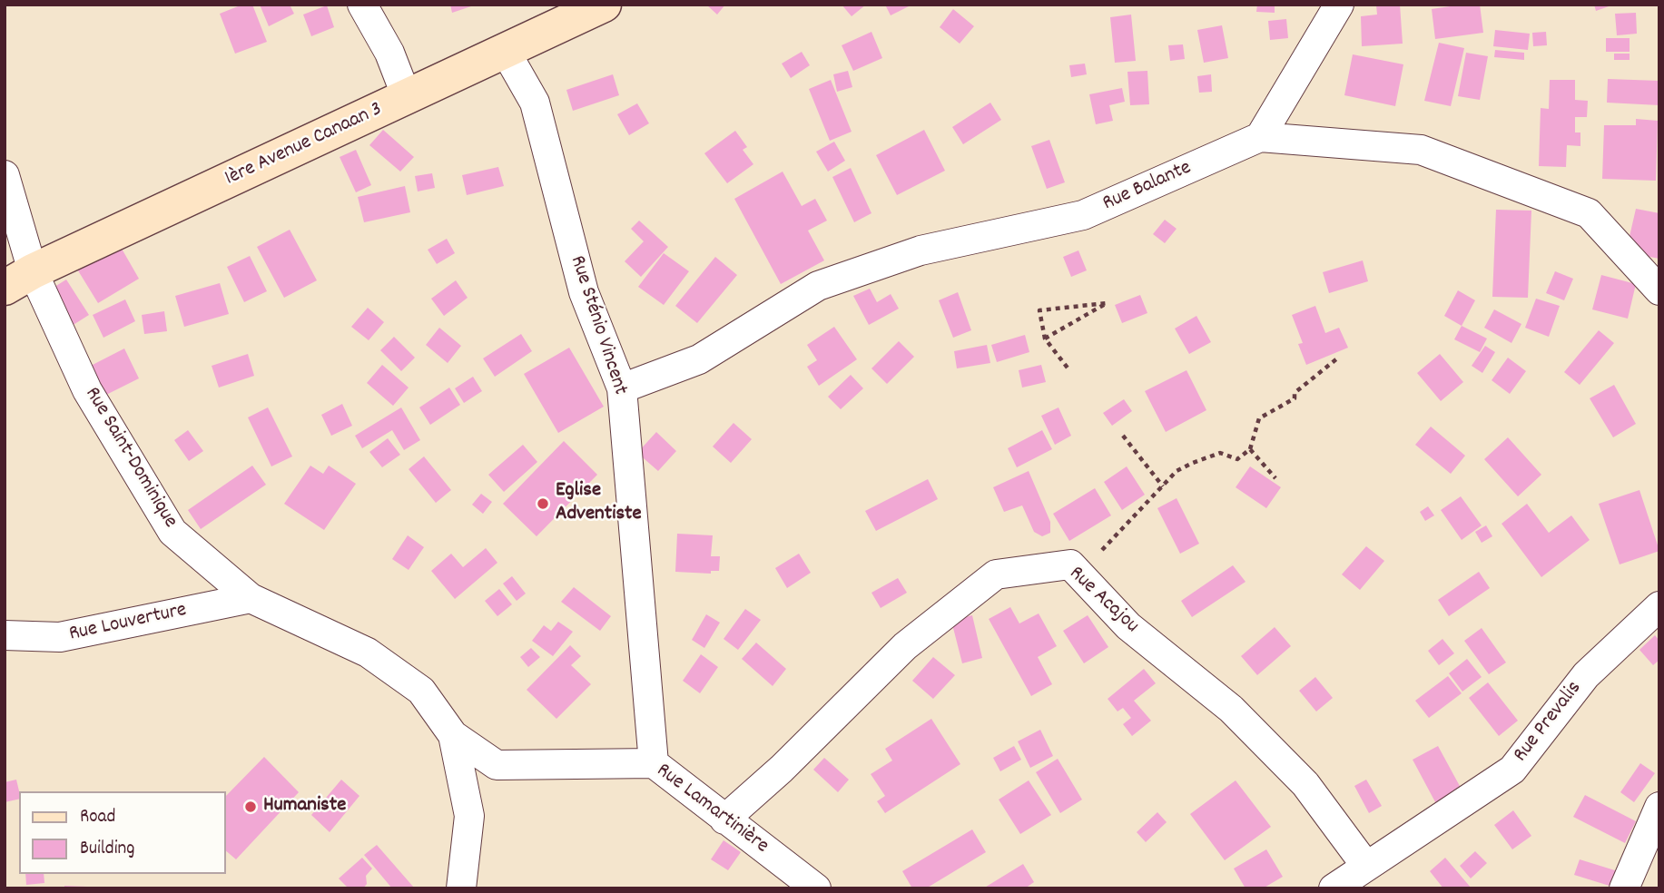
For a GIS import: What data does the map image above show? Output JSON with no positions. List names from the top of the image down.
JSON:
{
  "streets": {
    "main road": ["1ère Avenue Canaan 3"],
    "street": [
      "Rue Balante",
      "Rue Sténio Vincent",
      "Rue Saint-Dominique",
      "Rue Acajou",
      "Rue Louverture",
      "Rue Prevalis",
      "Rue Lamartinière"
    ]
  },
  "crossings": [
    ["1ère Avenue Canaan 3", "Rue Sténio Vincent"],
    ["1ère Avenue Canaan 3", "Rue Saint-Dominique"],
    ["Rue Balante", "Rue Sténio Vincent"],
    ["Rue Sténio Vincent", "Rue Lamartinière"],
    ["Rue Saint-Dominique", "Rue Louverture"],
    ["Rue Saint-Dominique", "Rue Lamartinière"],
    ["Rue Acajou", "Rue Prevalis"],
    ["Rue Acajou", "Rue Lamartinière"]
  ],
  "places": ["Eglise Adventiste", "Humaniste"],
  "legend": ["Road", "Building"]
}
